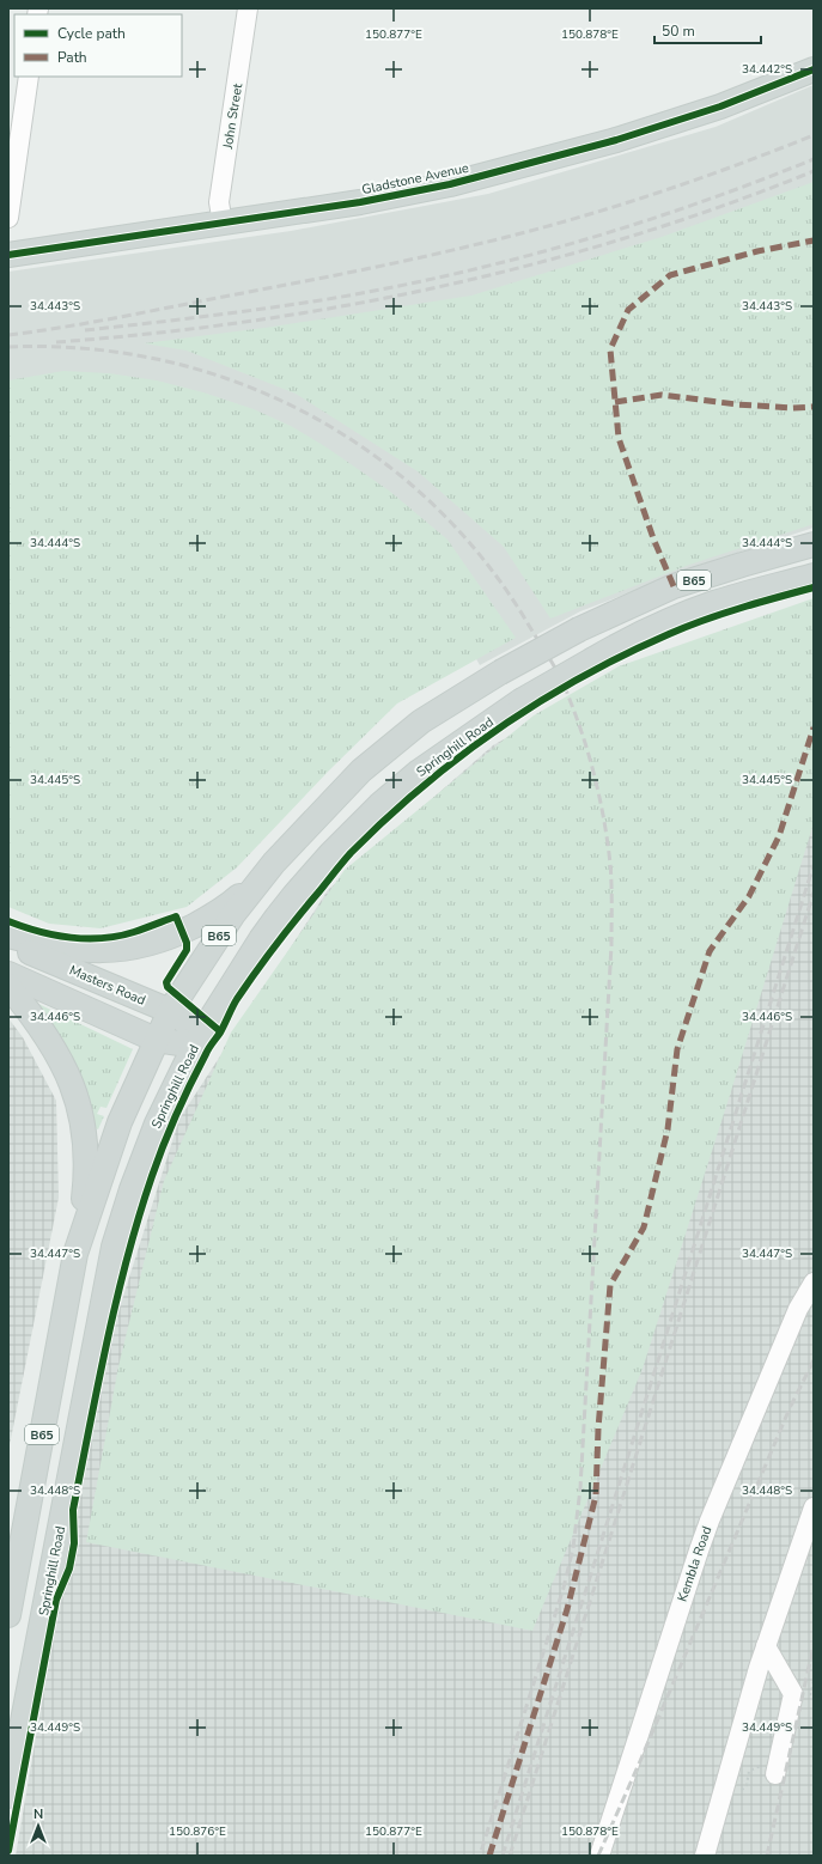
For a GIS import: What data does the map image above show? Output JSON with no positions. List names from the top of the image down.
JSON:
{
  "streets": {
    "main road": [
      "Gladstone Avenue",
      "B65",
      "Springhill Road",
      "Masters Road"
    ],
    "street": ["John Street", "Kembla Road"]
  },
  "crossings": [
    ["John Street", "Gladstone Avenue"],
    ["B65", "Masters Road"],
    ["Springhill Road", "Masters Road"]
  ],
  "legend": ["Cycle path", "Path"],
  "scale_bar": "50 m",
  "north": "top",
  "coordinates": [
    "150.877°E",
    "150.878°E",
    "34.442°S",
    "34.443°S",
    "34.444°S",
    "34.445°S",
    "34.446°S",
    "34.447°S",
    "34.448°S",
    "34.449°S",
    "150.876°E"
  ]
}
